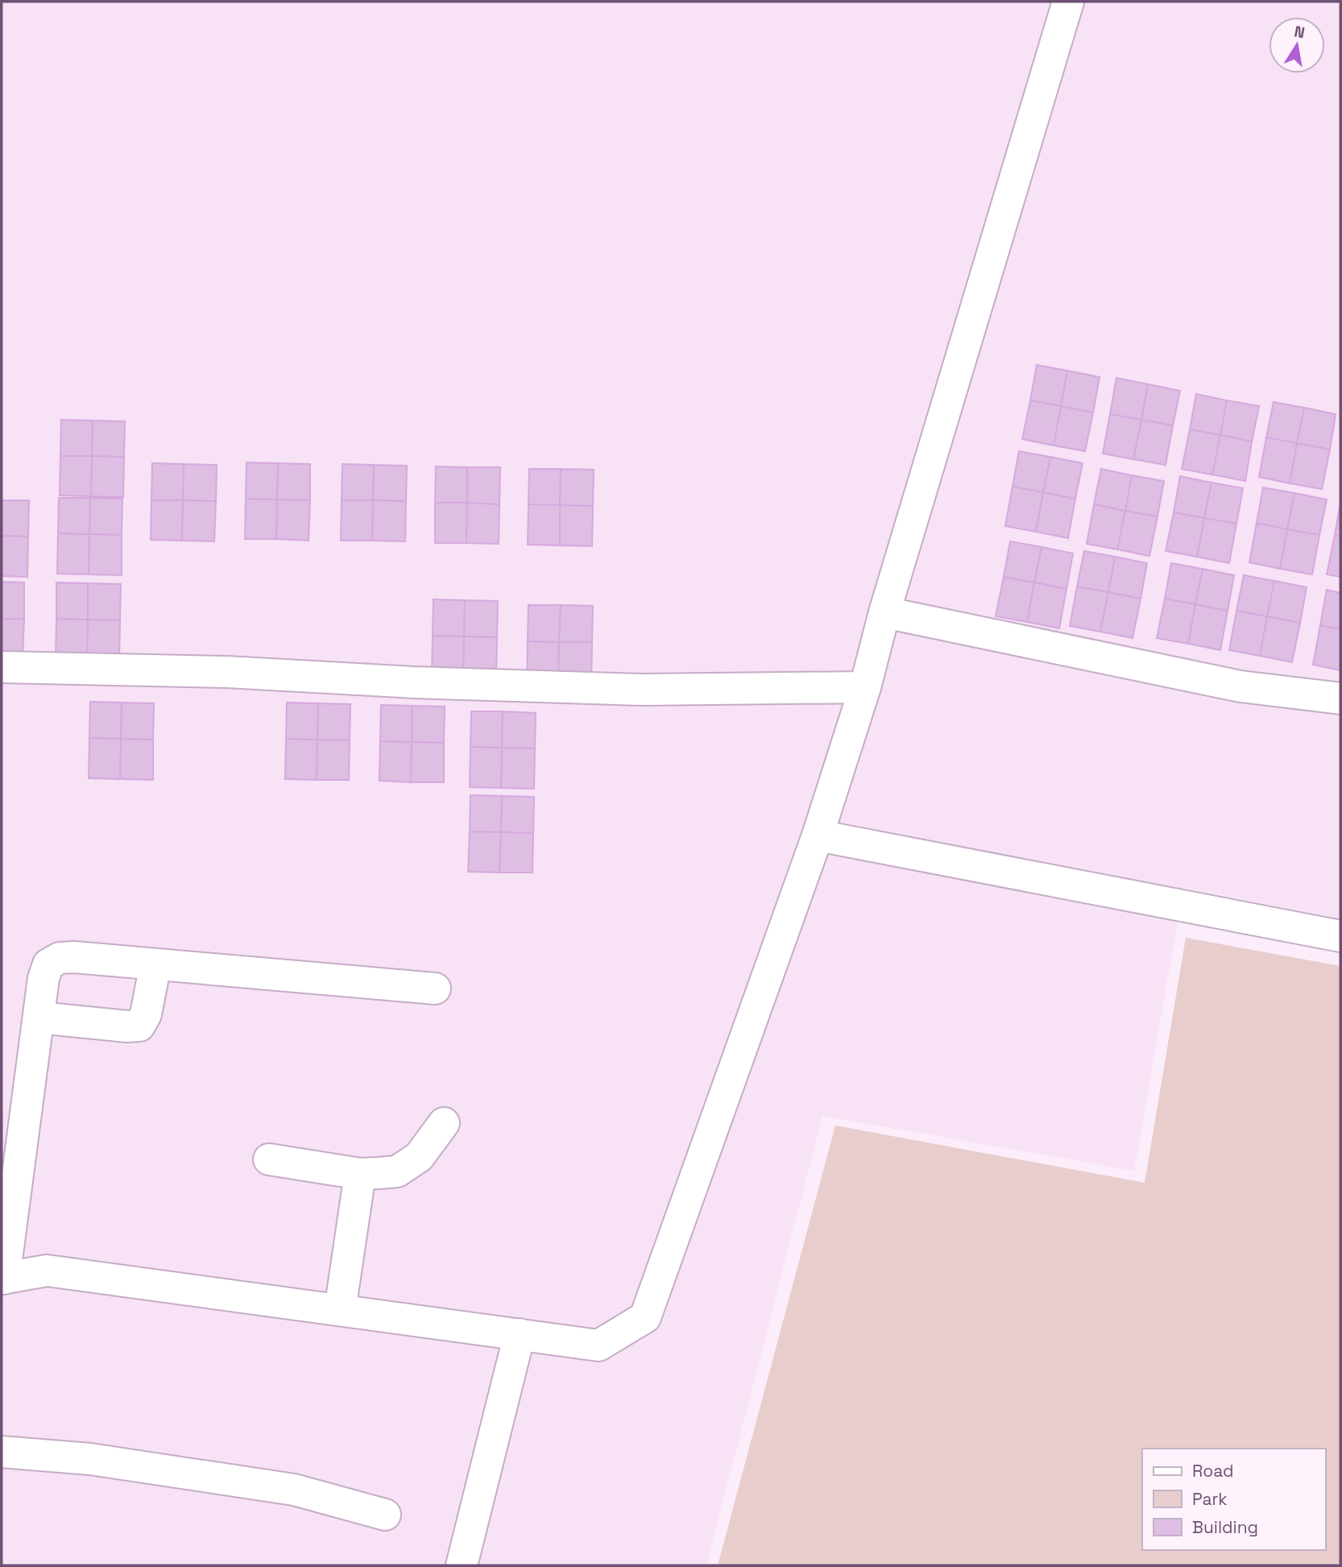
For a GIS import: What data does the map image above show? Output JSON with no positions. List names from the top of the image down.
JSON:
{
  "legend": ["Road", "Park", "Building"],
  "north": "top"
}
